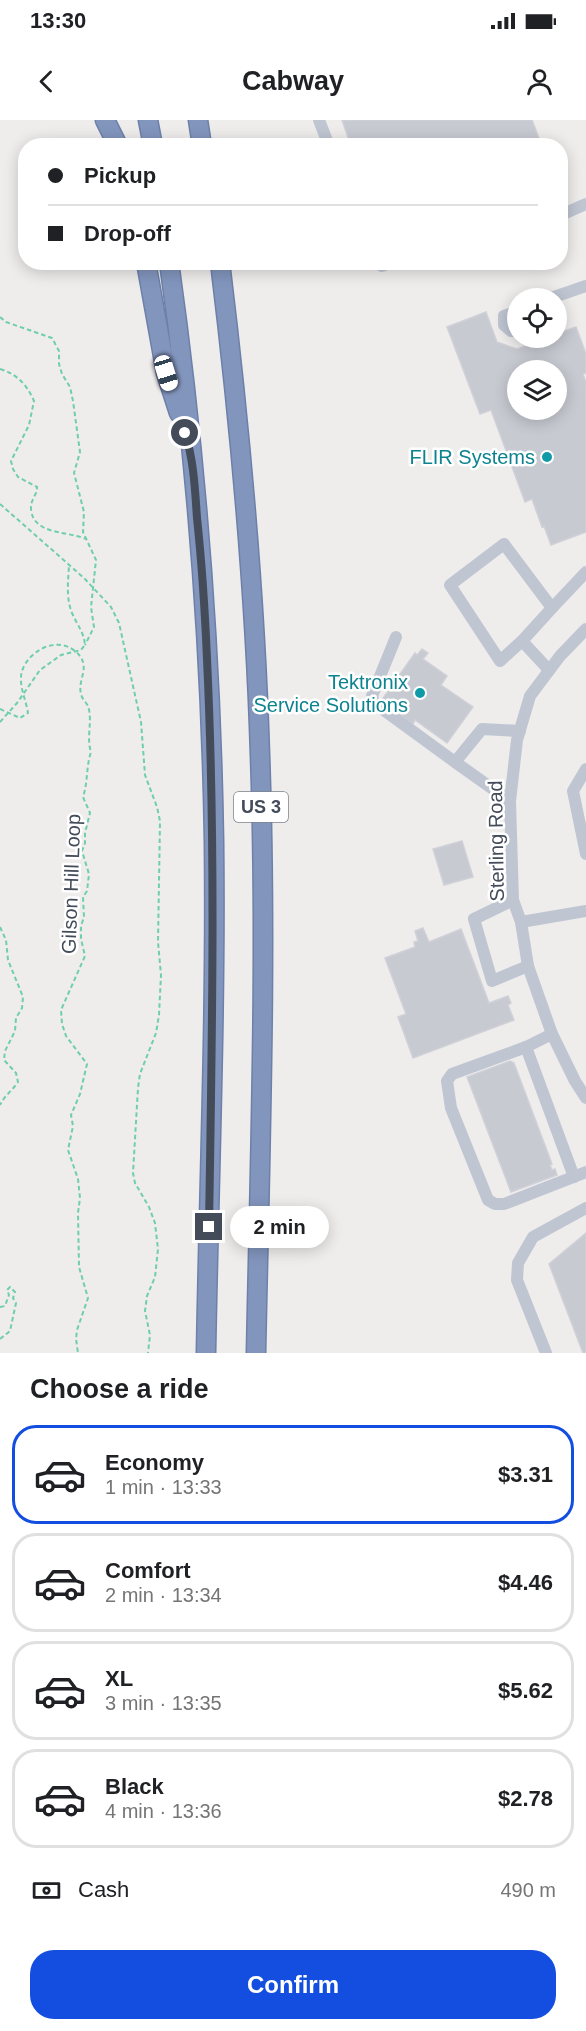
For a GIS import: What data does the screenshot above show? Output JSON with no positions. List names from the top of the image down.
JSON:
{
  "streets": {
    "highway": ["US 3"],
    "street": ["Sterling Road"],
    "path": ["Gilson Hill Loop"]
  },
  "places": ["FLIR Systems", "Tektronix Service Solutions"],
  "page": {
    "status": "13:30",
    "header": "Cabway",
    "banner": ["Pickup", "Drop-off"],
    "bubble": "2 min",
    "heading": "Choose a ride",
    "list": [
      {
        "name": "Economy",
        "note": "1 min · 13:33",
        "value": "$3.31"
      },
      {
        "name": "Comfort",
        "note": "2 min · 13:34",
        "value": "$4.46"
      },
      {
        "name": "XL",
        "note": "3 min · 13:35",
        "value": "$5.62"
      },
      {
        "name": "Black",
        "note": "4 min · 13:36",
        "value": "$2.78"
      }
    ],
    "pay": ["Cash", "490 m"],
    "buttons": "Confirm"
  }
}
